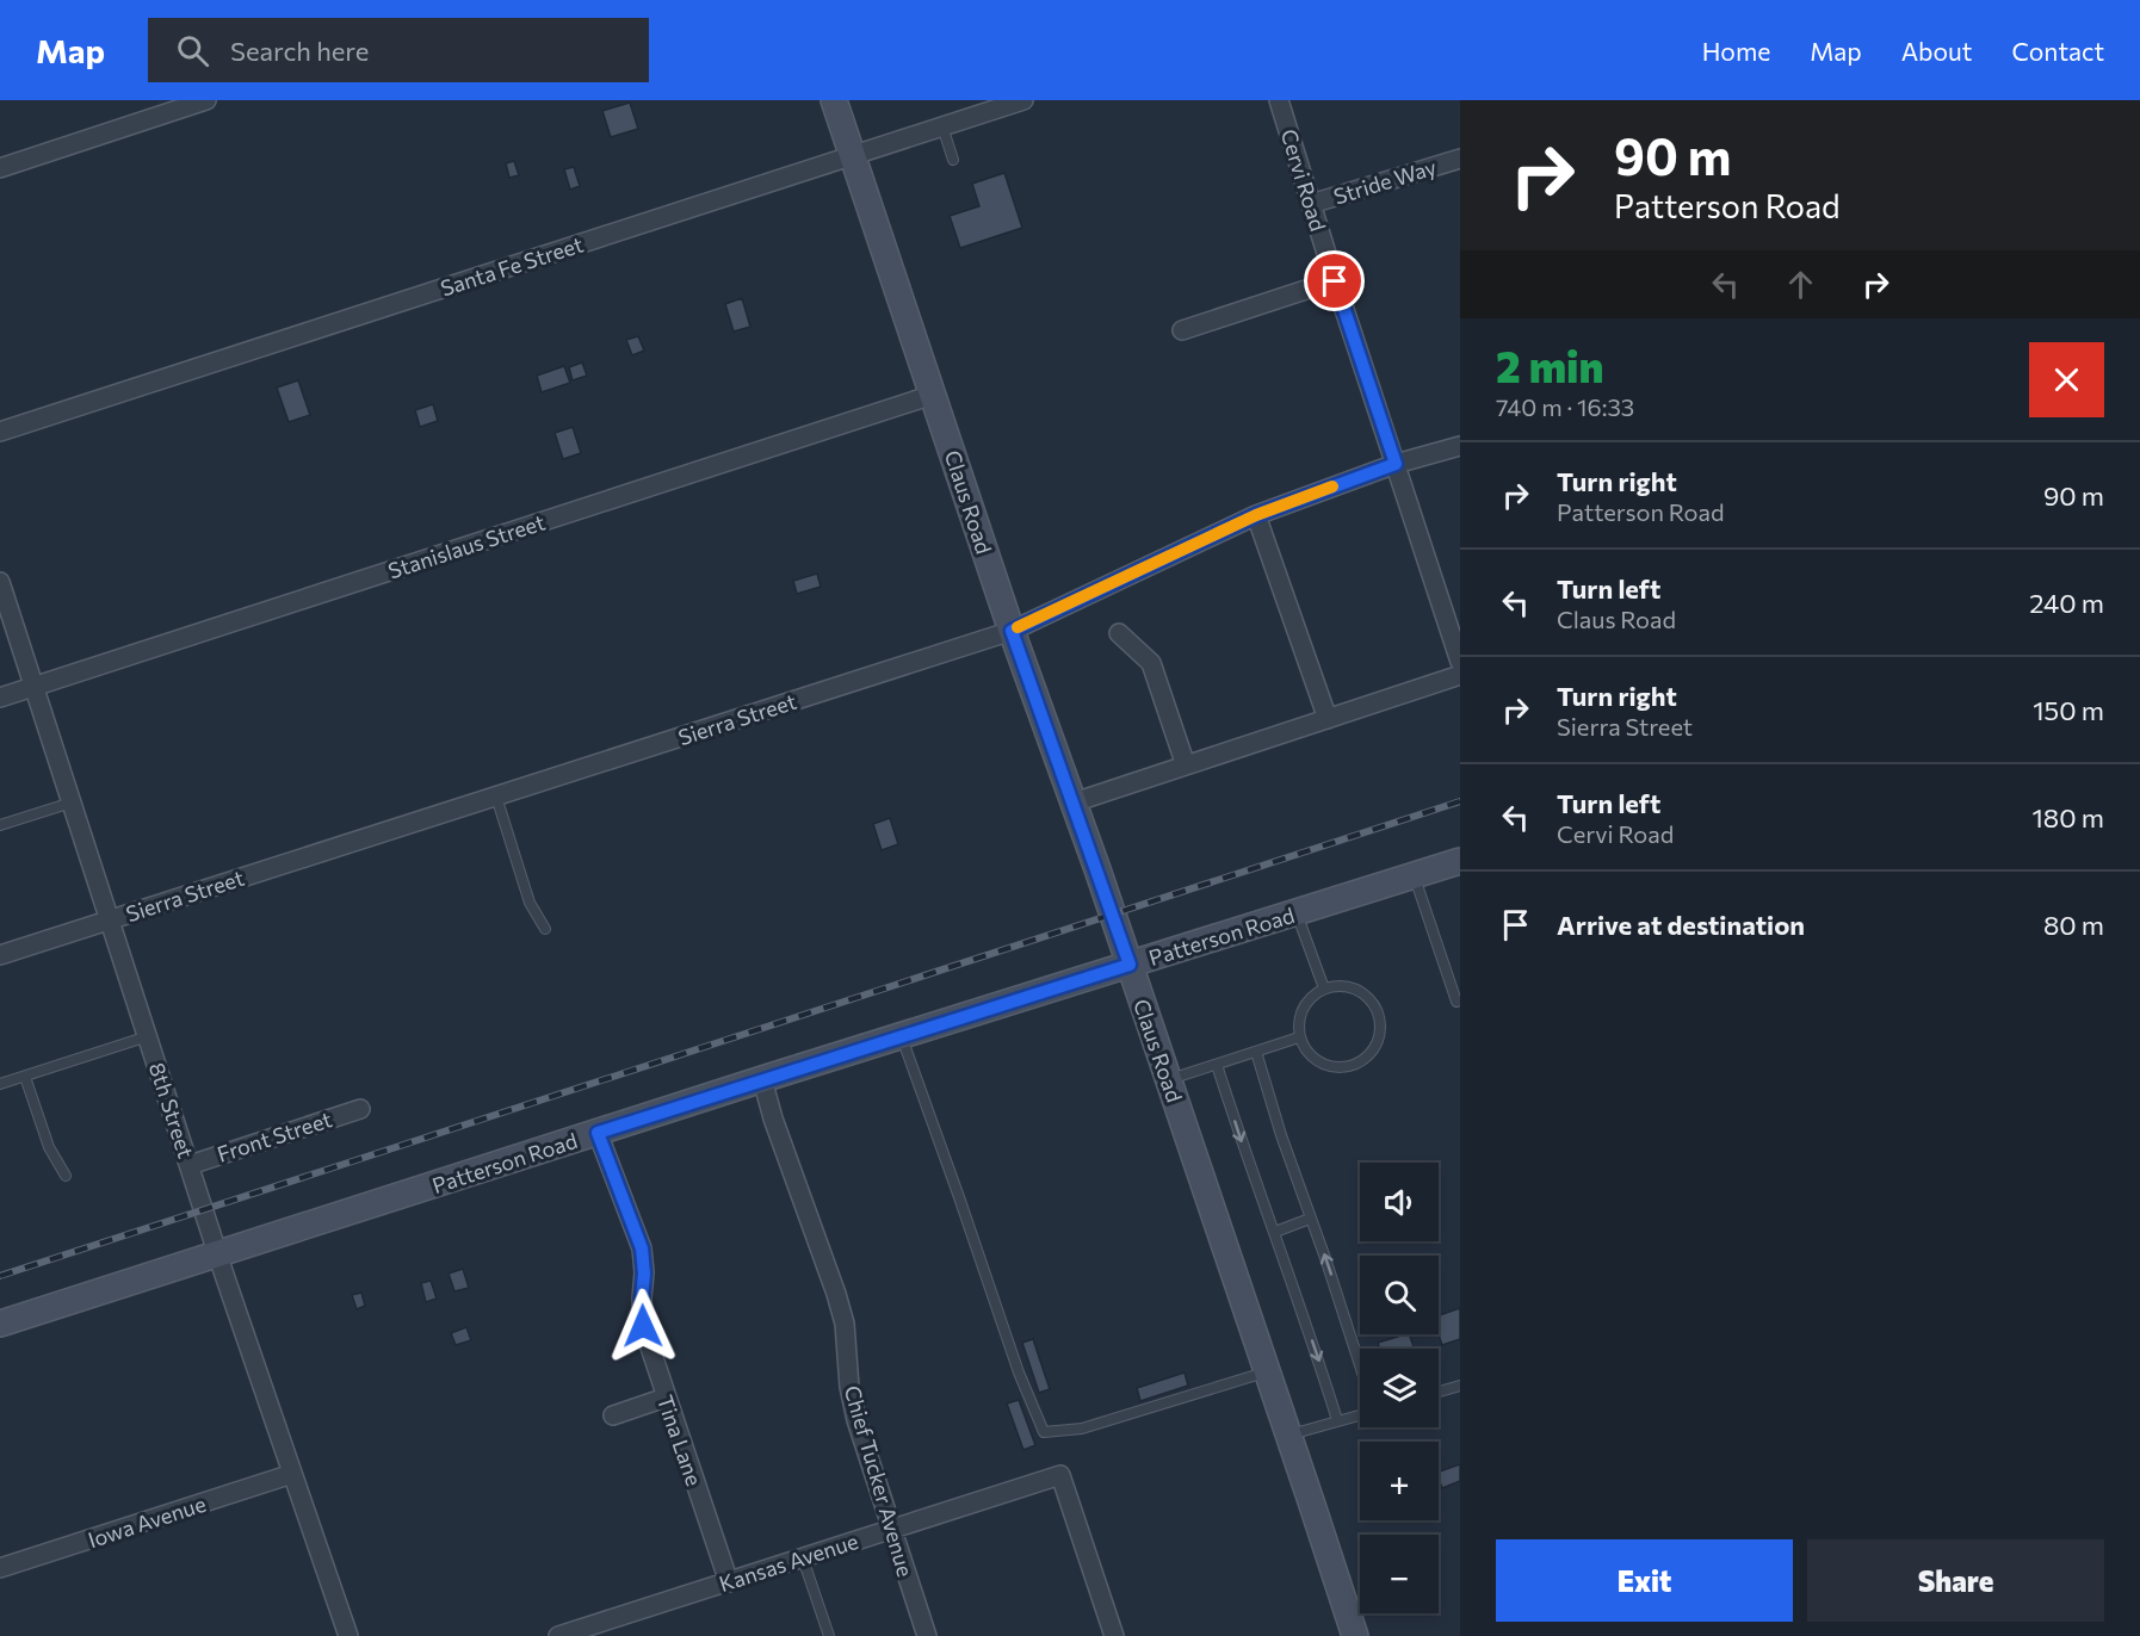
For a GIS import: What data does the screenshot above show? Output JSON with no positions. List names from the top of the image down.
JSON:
{
  "streets": {
    "main road": ["Claus Road", "Patterson Road"],
    "street": [
      "Cervi Road",
      "Stride Way",
      "Santa Fe Street",
      "Stanislaus Street",
      "Sierra Street",
      "8th Street",
      "Front Street",
      "Tina Lane",
      "Chief Tucker Avenue",
      "Iowa Avenue",
      "Kansas Avenue"
    ]
  },
  "crossings": [
    ["Cervi Road", "Stride Way"],
    ["Cervi Road", "Sierra Street"],
    ["Santa Fe Street", "Claus Road"],
    ["Claus Road", "Stanislaus Street"],
    ["Claus Road", "Sierra Street"],
    ["Claus Road", "Patterson Road"],
    ["Stanislaus Street", "8th Street"],
    ["Sierra Street", "8th Street"],
    ["Patterson Road", "8th Street"],
    ["Patterson Road", "Tina Lane"],
    ["Patterson Road", "Chief Tucker Avenue"],
    ["8th Street", "Front Street"],
    ["8th Street", "Iowa Avenue"],
    ["Tina Lane", "Kansas Avenue"],
    ["Chief Tucker Avenue", "Kansas Avenue"]
  ],
  "page": {
    "header": "Map",
    "search": "Search here",
    "nav": [
      "Home",
      "Map",
      "About",
      "Contact"
    ],
    "turn": ["90 m", "Patterson Road"],
    "heading": ["2 min", "740 m · 16:33"],
    "list": [
      {
        "name": "Turn right",
        "note": "Patterson Road",
        "value": "90 m"
      },
      {
        "name": "Turn left",
        "note": "Claus Road",
        "value": "240 m"
      },
      {
        "name": "Turn right",
        "note": "Sierra Street",
        "value": "150 m"
      },
      {
        "name": "Turn left",
        "note": "Cervi Road",
        "value": "180 m"
      },
      {
        "name": "Arrive at destination",
        "value": "80 m"
      }
    ],
    "map_buttons": ["+", "−"],
    "buttons": ["Exit", "Share"]
  }
}
